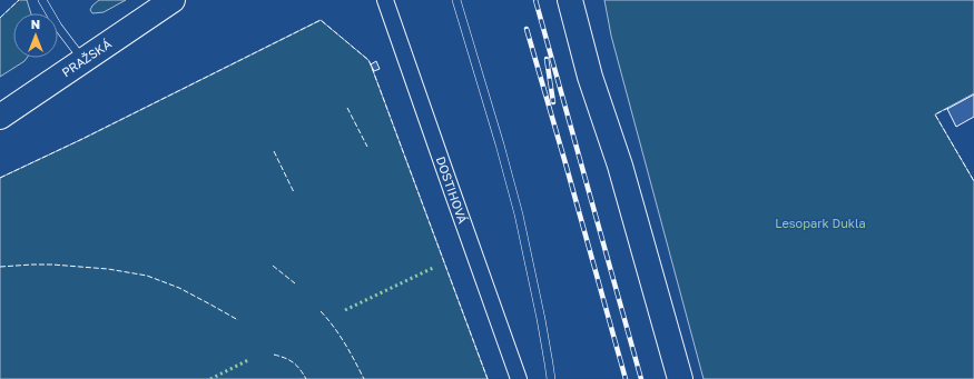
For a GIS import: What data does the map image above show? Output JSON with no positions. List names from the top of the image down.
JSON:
{
  "streets": {
    "main road": ["PRAŽSKÁ"],
    "street": ["DOSTIHOVÁ"]
  },
  "parks": ["Lesopark Dukla"],
  "north": "top"
}
